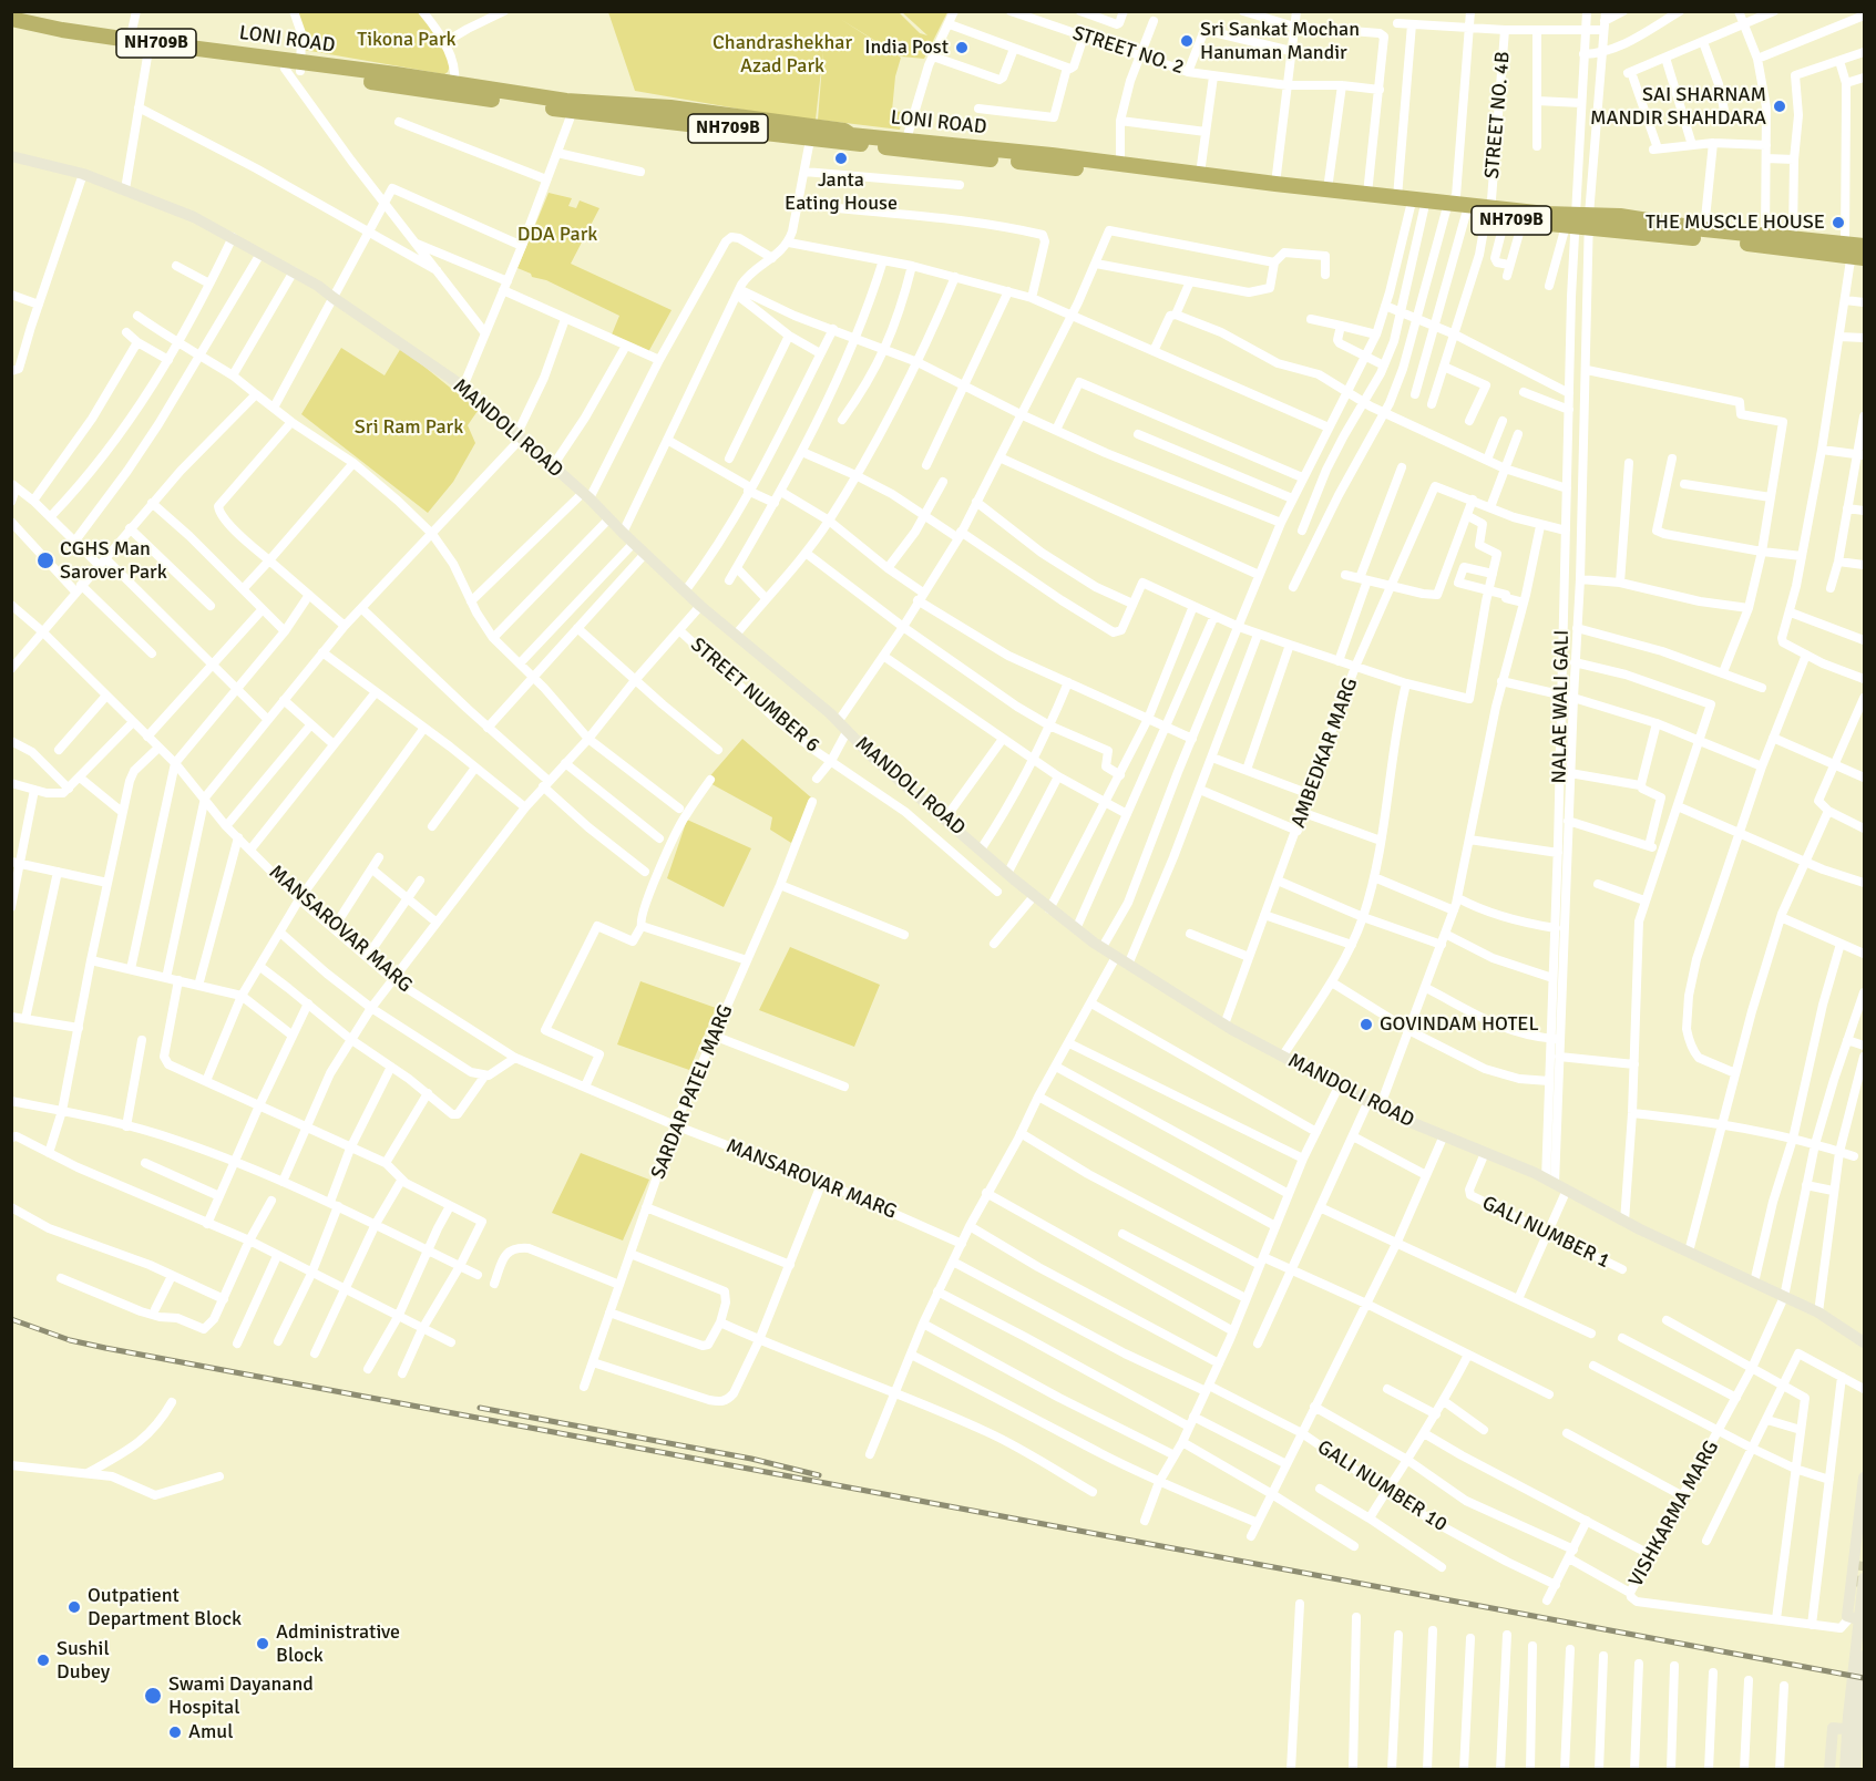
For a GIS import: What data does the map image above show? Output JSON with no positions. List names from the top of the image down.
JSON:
{
  "streets": {
    "highway": ["LONI ROAD", "NH709B"],
    "street": [
      "STREET NO. 2",
      "STREET NO. 4B",
      "MANDOLI ROAD",
      "STREET NUMBER 6",
      "NALAE WALI GALI",
      "AMBEDKAR MARG",
      "MANSAROVAR MARG",
      "SARDAR PATEL MARG",
      "GALI NUMBER 1",
      "GALI NUMBER 10",
      "VISHKARMA MARG"
    ]
  },
  "crossings": [
    ["LONI ROAD", "NALAE WALI GALI"],
    ["MANDOLI ROAD", "NALAE WALI GALI"],
    ["MANDOLI ROAD", "AMBEDKAR MARG"],
    ["MANDOLI ROAD", "GALI NUMBER 1"],
    ["MANDOLI ROAD", "VISHKARMA MARG"],
    ["MANSAROVAR MARG", "SARDAR PATEL MARG"]
  ],
  "parks": [
    "Tikona Park",
    "Chandrashekhar Azad Park",
    "DDA Park",
    "Sri Ram Park"
  ],
  "places": [
    "Sri Sankat Mochan Hanuman Mandir",
    "India Post",
    "SAI SHARNAM MANDIR SHAHDARA",
    "Janta Eating House",
    "THE MUSCLE HOUSE",
    "CGHS Man Sarover Park",
    "GOVINDAM HOTEL",
    "Outpatient Department Block",
    "Administrative Block",
    "Sushil Dubey",
    "Swami Dayanand Hospital",
    "Amul"
  ]
}
